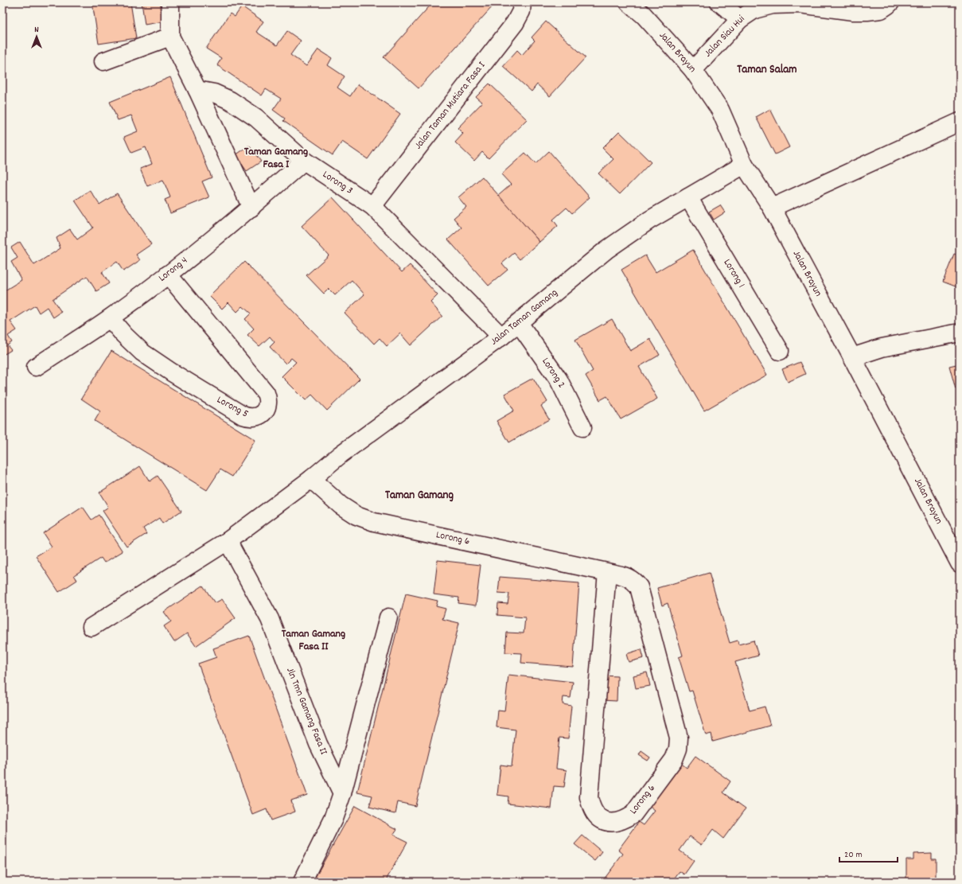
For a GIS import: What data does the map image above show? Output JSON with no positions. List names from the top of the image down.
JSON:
{
  "streets": {
    "street": [
      "Jalan Siau Hui",
      "Jalan Brayun",
      "Jalan Taman Mutiara Fasa I",
      "Lorong 3",
      "Lorong 4",
      "Lorong 1",
      "Jalan Taman Gamang",
      "Lorong 2",
      "Lorong 5",
      "Lorong 6",
      "Jln Tmn Gamang Fasa II"
    ]
  },
  "crossings": [
    ["Jalan Siau Hui", "Jalan Brayun"],
    ["Jalan Brayun", "Jalan Taman Gamang"],
    ["Jalan Taman Mutiara Fasa I", "Lorong 3"],
    ["Lorong 3", "Lorong 4"],
    ["Lorong 3", "Jalan Taman Gamang"],
    ["Lorong 4", "Lorong 5"],
    ["Lorong 1", "Jalan Taman Gamang"],
    ["Jalan Taman Gamang", "Lorong 2"],
    ["Jalan Taman Gamang", "Lorong 6"],
    ["Jalan Taman Gamang", "Jln Tmn Gamang Fasa II"]
  ],
  "districts": [
    "Taman Salam",
    "Taman Gamang Fasa I",
    "Taman Gamang",
    "Taman Gamang Fasa II"
  ],
  "scale_bar": "20 m",
  "north": "top"
}
